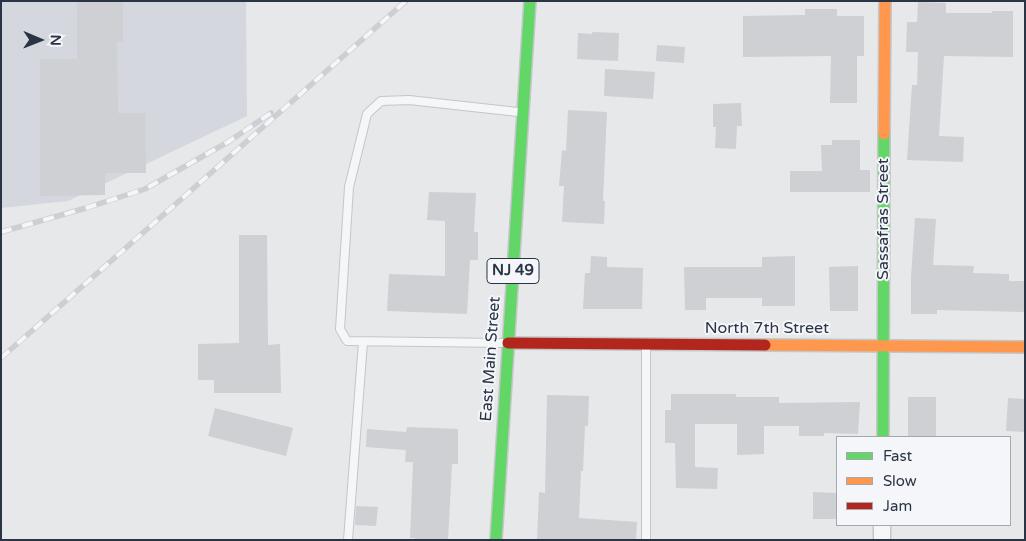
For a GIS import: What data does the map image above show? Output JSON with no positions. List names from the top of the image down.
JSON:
{
  "streets": {
    "main road": [
      "Sassafras Street",
      "NJ 49",
      "North 7th Street",
      "East Main Street"
    ]
  },
  "crossings": [
    ["Sassafras Street", "North 7th Street"],
    ["North 7th Street", "East Main Street"]
  ],
  "legend": ["Fast", "Slow", "Jam"],
  "north": "right"
}
